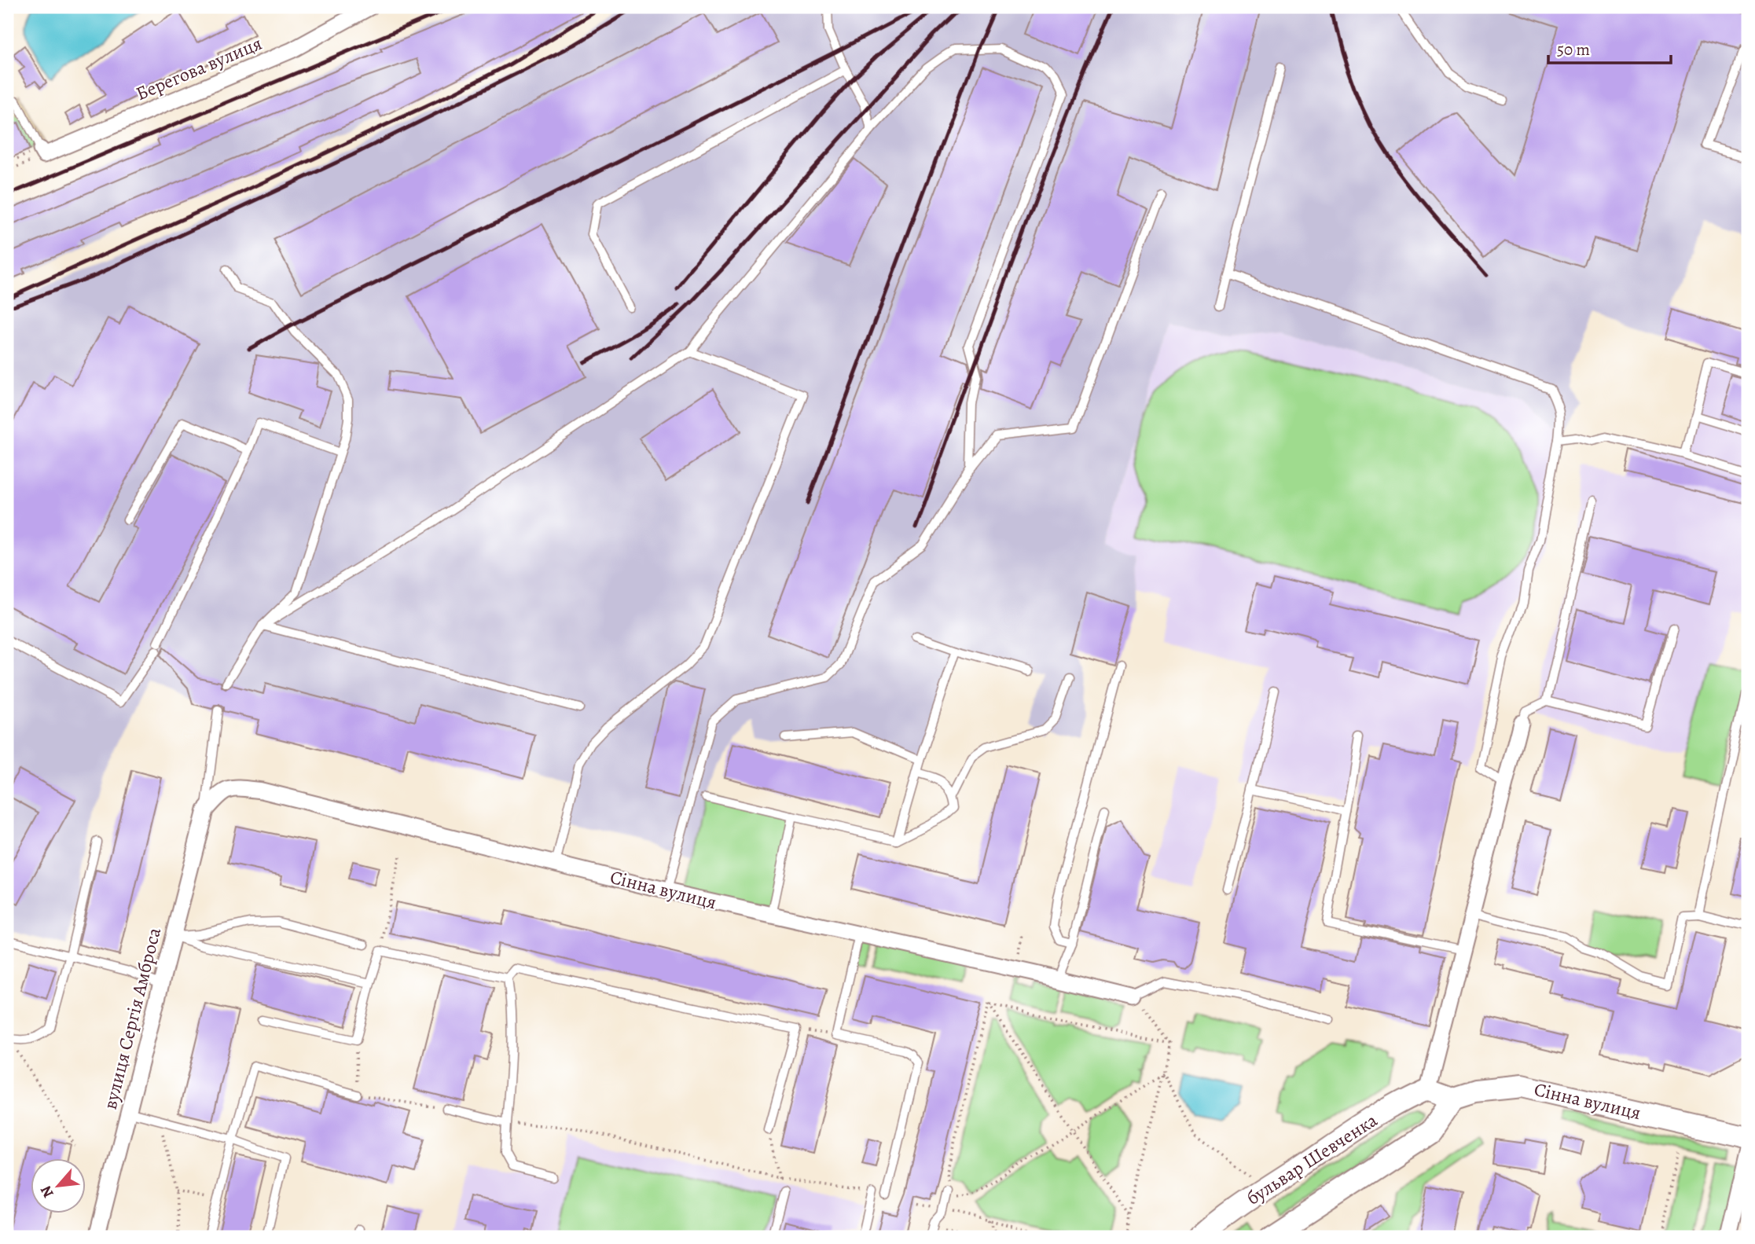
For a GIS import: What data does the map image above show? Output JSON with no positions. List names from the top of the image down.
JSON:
{
  "streets": {
    "main road": ["Сінна вулиця", "бульвар Шевченка"],
    "street": ["Берегова вулиця", "вулиця Сергія Амброса"]
  },
  "crossings": [
    ["Сінна вулиця", "вулиця Сергія Амброса"]
  ],
  "scale_bar": "50 m",
  "north": "bottom left"
}
